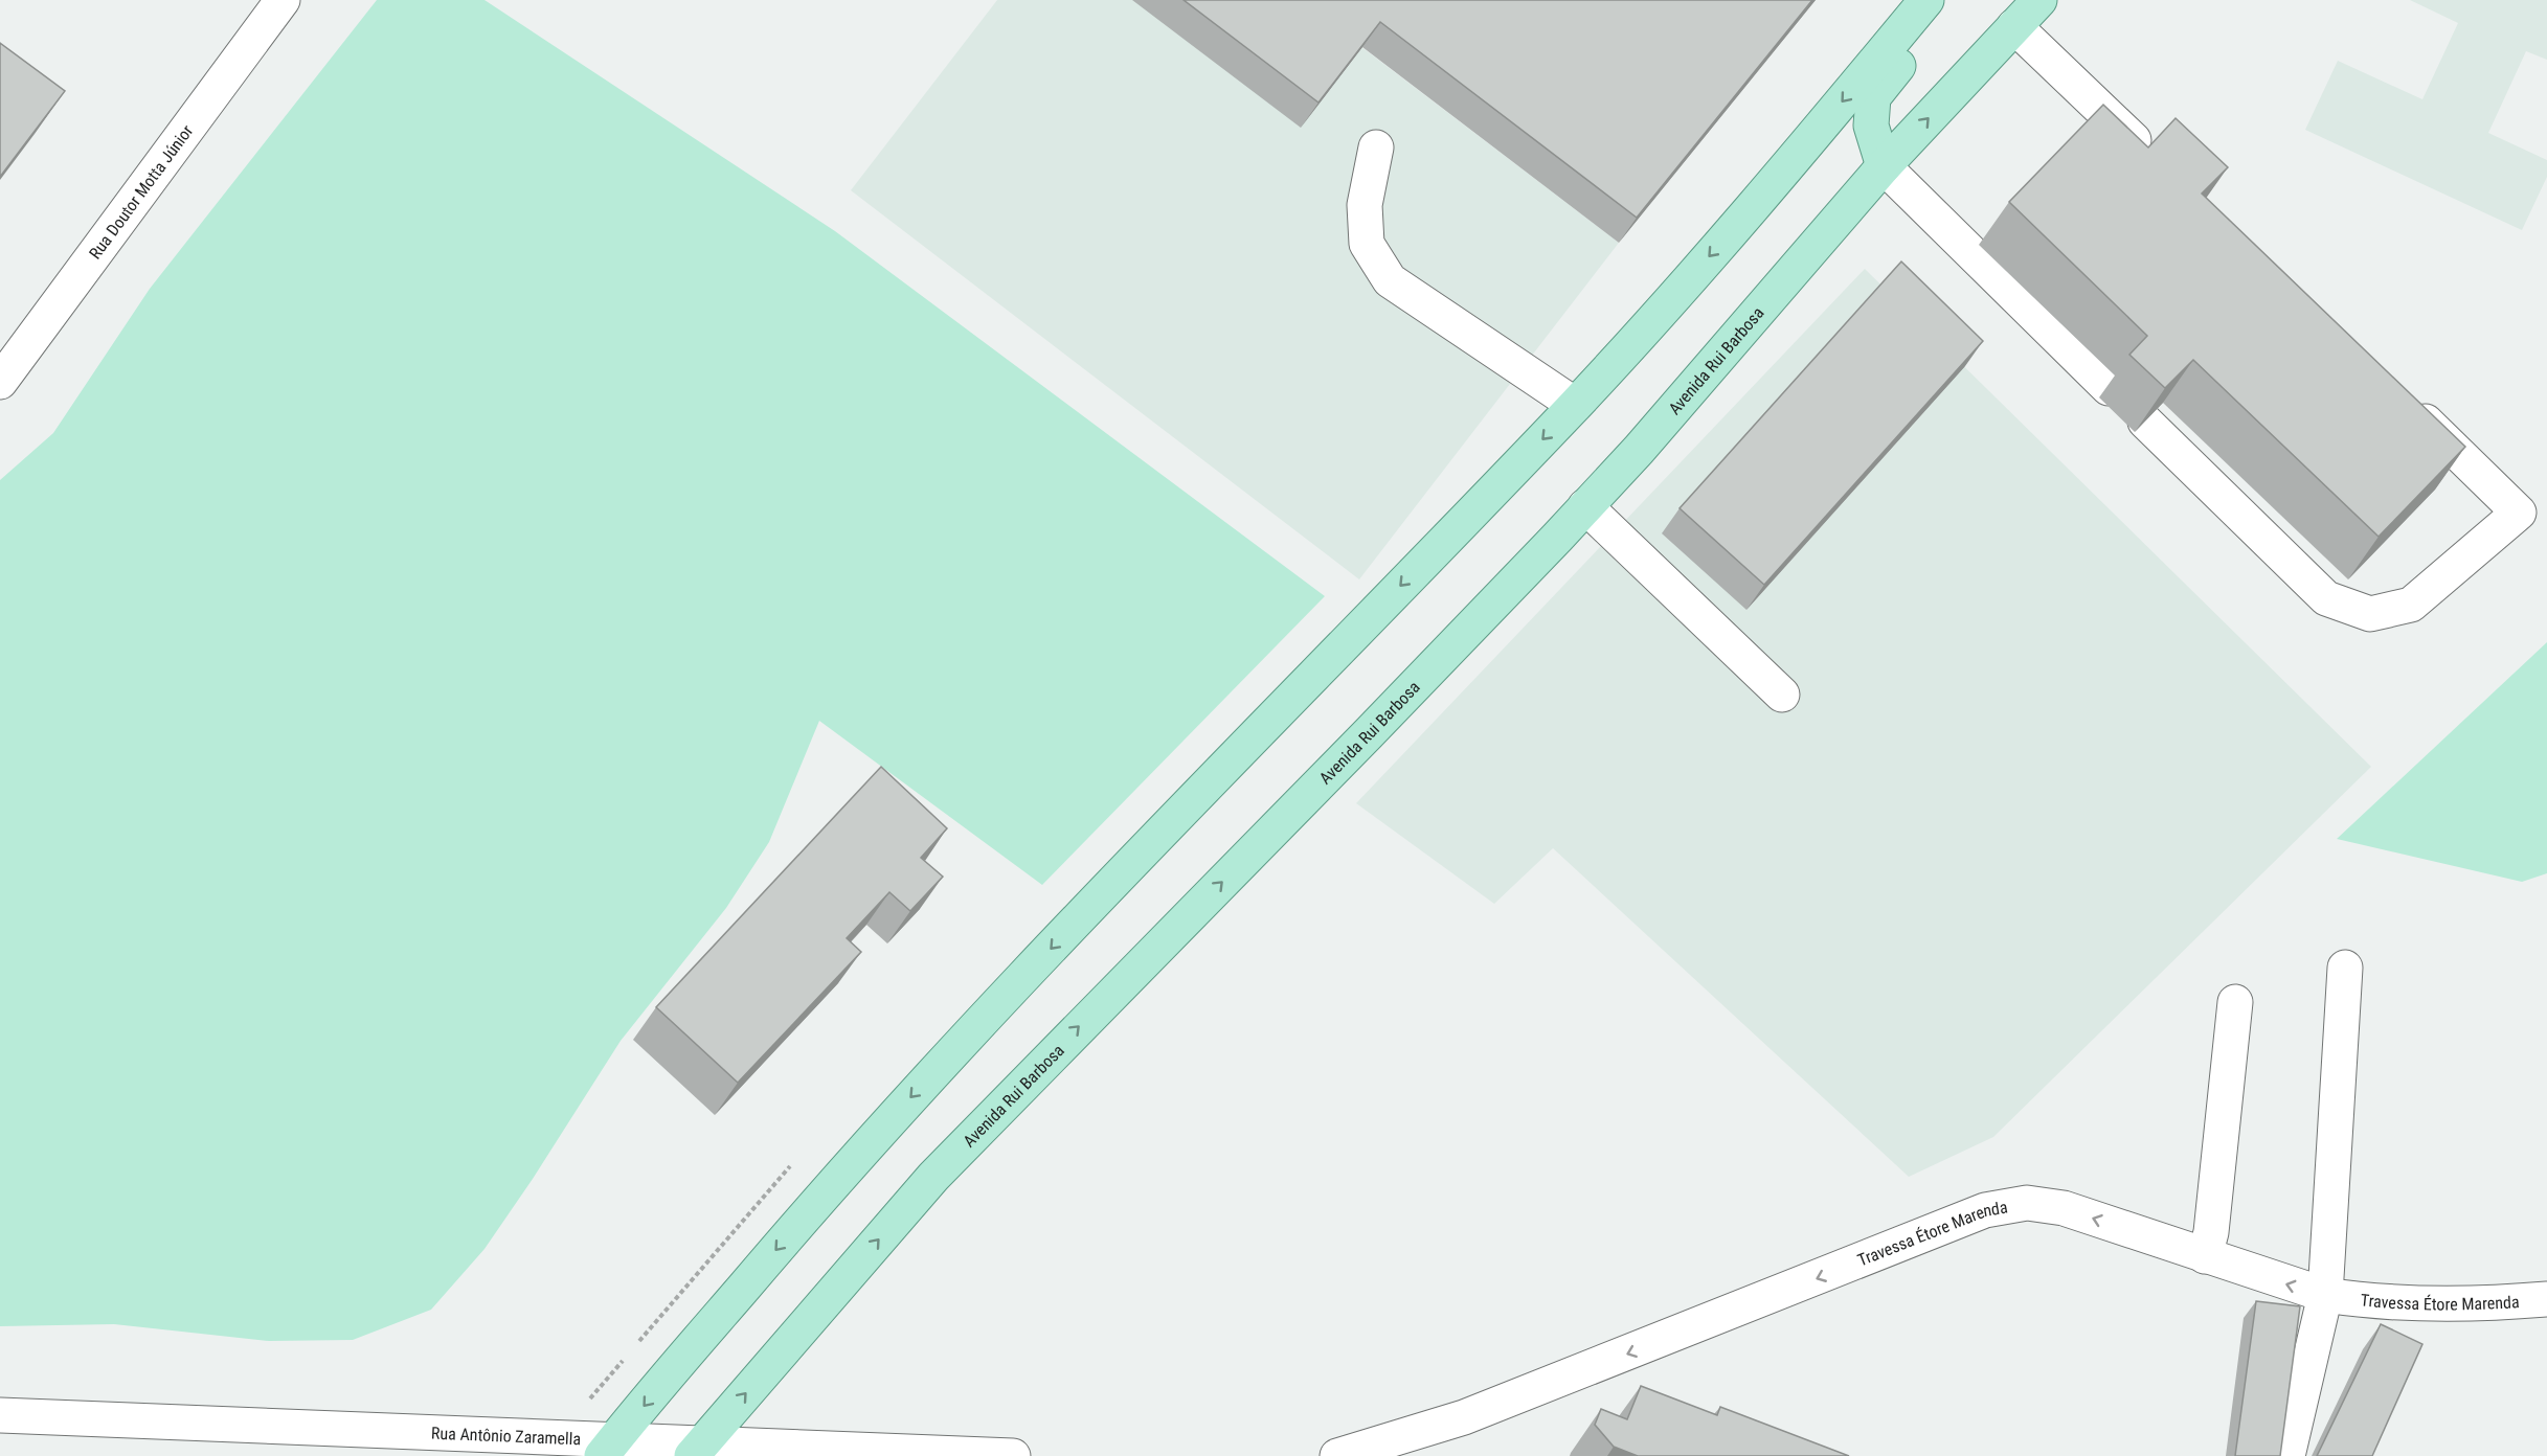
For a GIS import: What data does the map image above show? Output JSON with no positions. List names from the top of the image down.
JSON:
{
  "streets": {
    "main road": ["Avenida Rui Barbosa"],
    "street": ["Rua Doutor Motta Júnior", "Travessa Étore Marenda", "Rua Antônio Zaramella"]
  },
  "crossings": [
    ["Avenida Rui Barbosa", "Rua Antônio Zaramella"]
  ],
  "one_way": ["Travessa Étore Marenda"]
}
